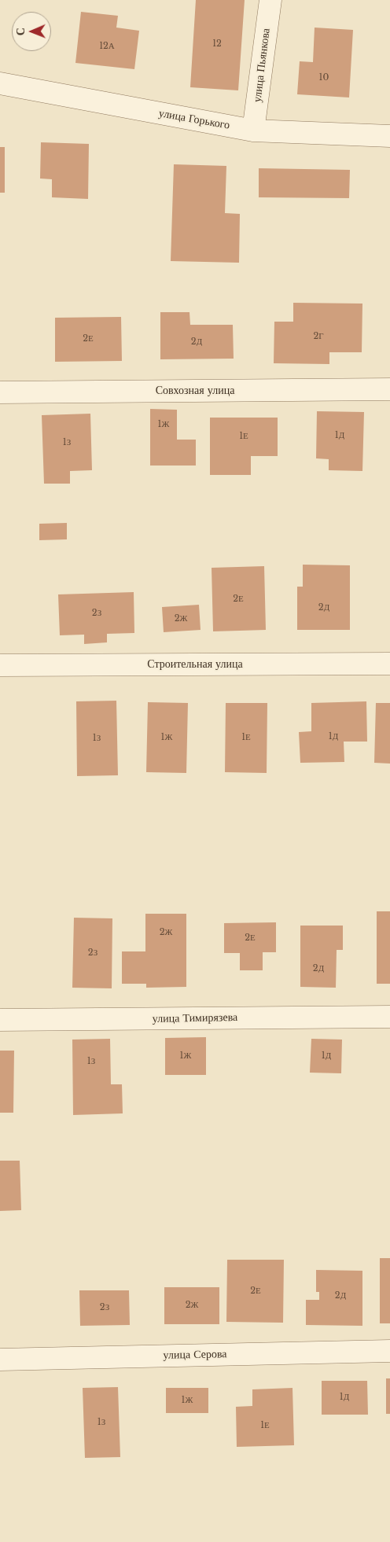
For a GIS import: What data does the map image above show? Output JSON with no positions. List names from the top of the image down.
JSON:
{
  "streets": {
    "street": [
      "улица Пьянкова",
      "улица Горького",
      "Совхозная улица",
      "Строительная улица",
      "улица Тимирязева",
      "улица Серова"
    ]
  },
  "crossings": [
    ["улица Пьянкова", "улица Горького"]
  ],
  "house_numbers": [
    "12",
    "12А",
    "10",
    "2Г",
    "2Е",
    "2Д",
    "1Ж",
    "1Д",
    "1Е",
    "1З",
    "2Е",
    "2Д",
    "2З",
    "2Ж",
    "1Д",
    "1Ж",
    "1Е",
    "1З",
    "2Ж",
    "2Е",
    "2З",
    "2Д",
    "1Ж",
    "1Д",
    "1З",
    "2Е",
    "2Д",
    "2Ж",
    "2З",
    "1Д",
    "1Ж",
    "1З",
    "1Е"
  ],
  "north": "left"
}
